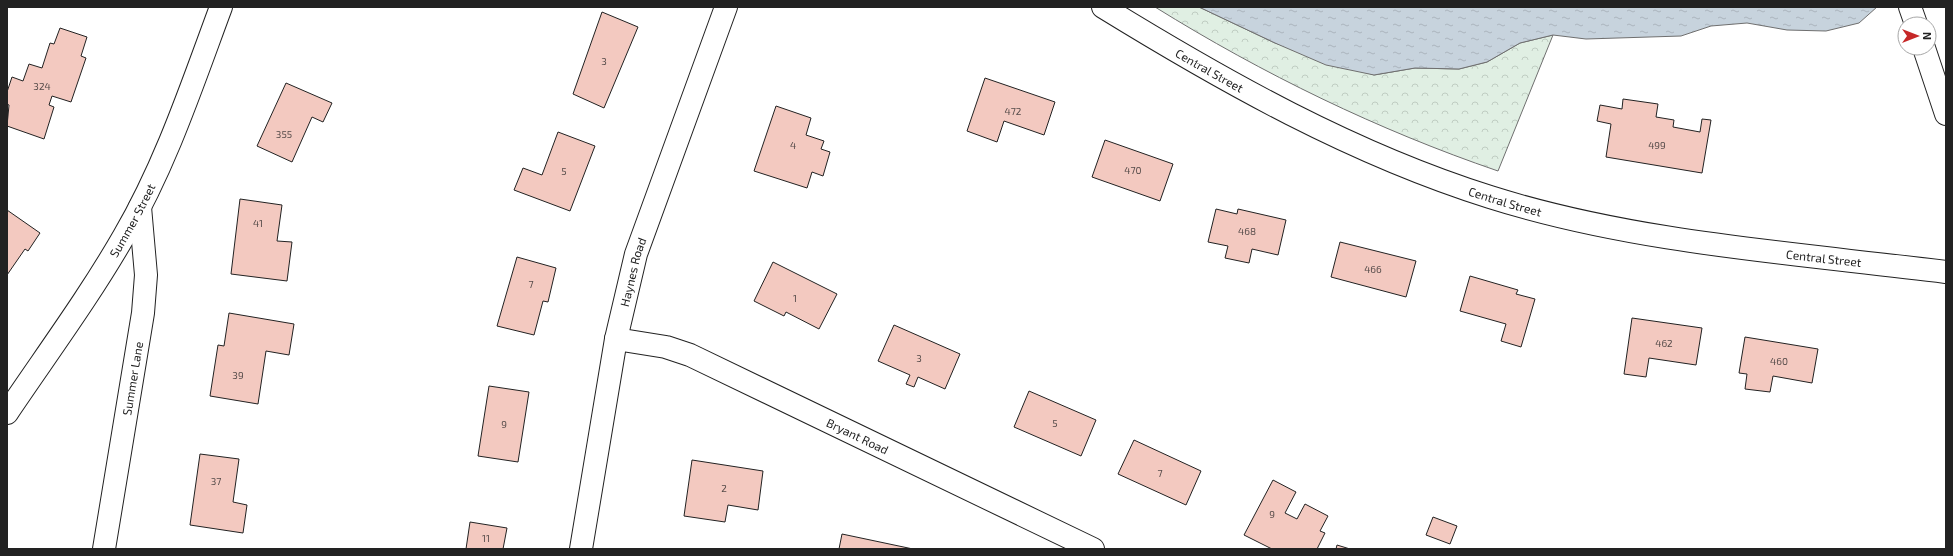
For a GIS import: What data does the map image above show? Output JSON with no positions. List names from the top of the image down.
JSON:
{
  "streets": {
    "main road": [
      "Central Street",
      "Summer Street",
      "Haynes Road",
      "Summer Lane",
      "Bryant Road"
    ]
  },
  "crossings": [
    ["Summer Street", "Summer Lane"],
    ["Haynes Road", "Bryant Road"]
  ],
  "house_numbers": [
    "3",
    "324",
    "472",
    "355",
    "4",
    "499",
    "470",
    "5",
    "41",
    "468",
    "466",
    "7",
    "1",
    "462",
    "3",
    "460",
    "39",
    "5",
    "9",
    "7",
    "37",
    "2",
    "9",
    "11"
  ],
  "north": "right"
}
